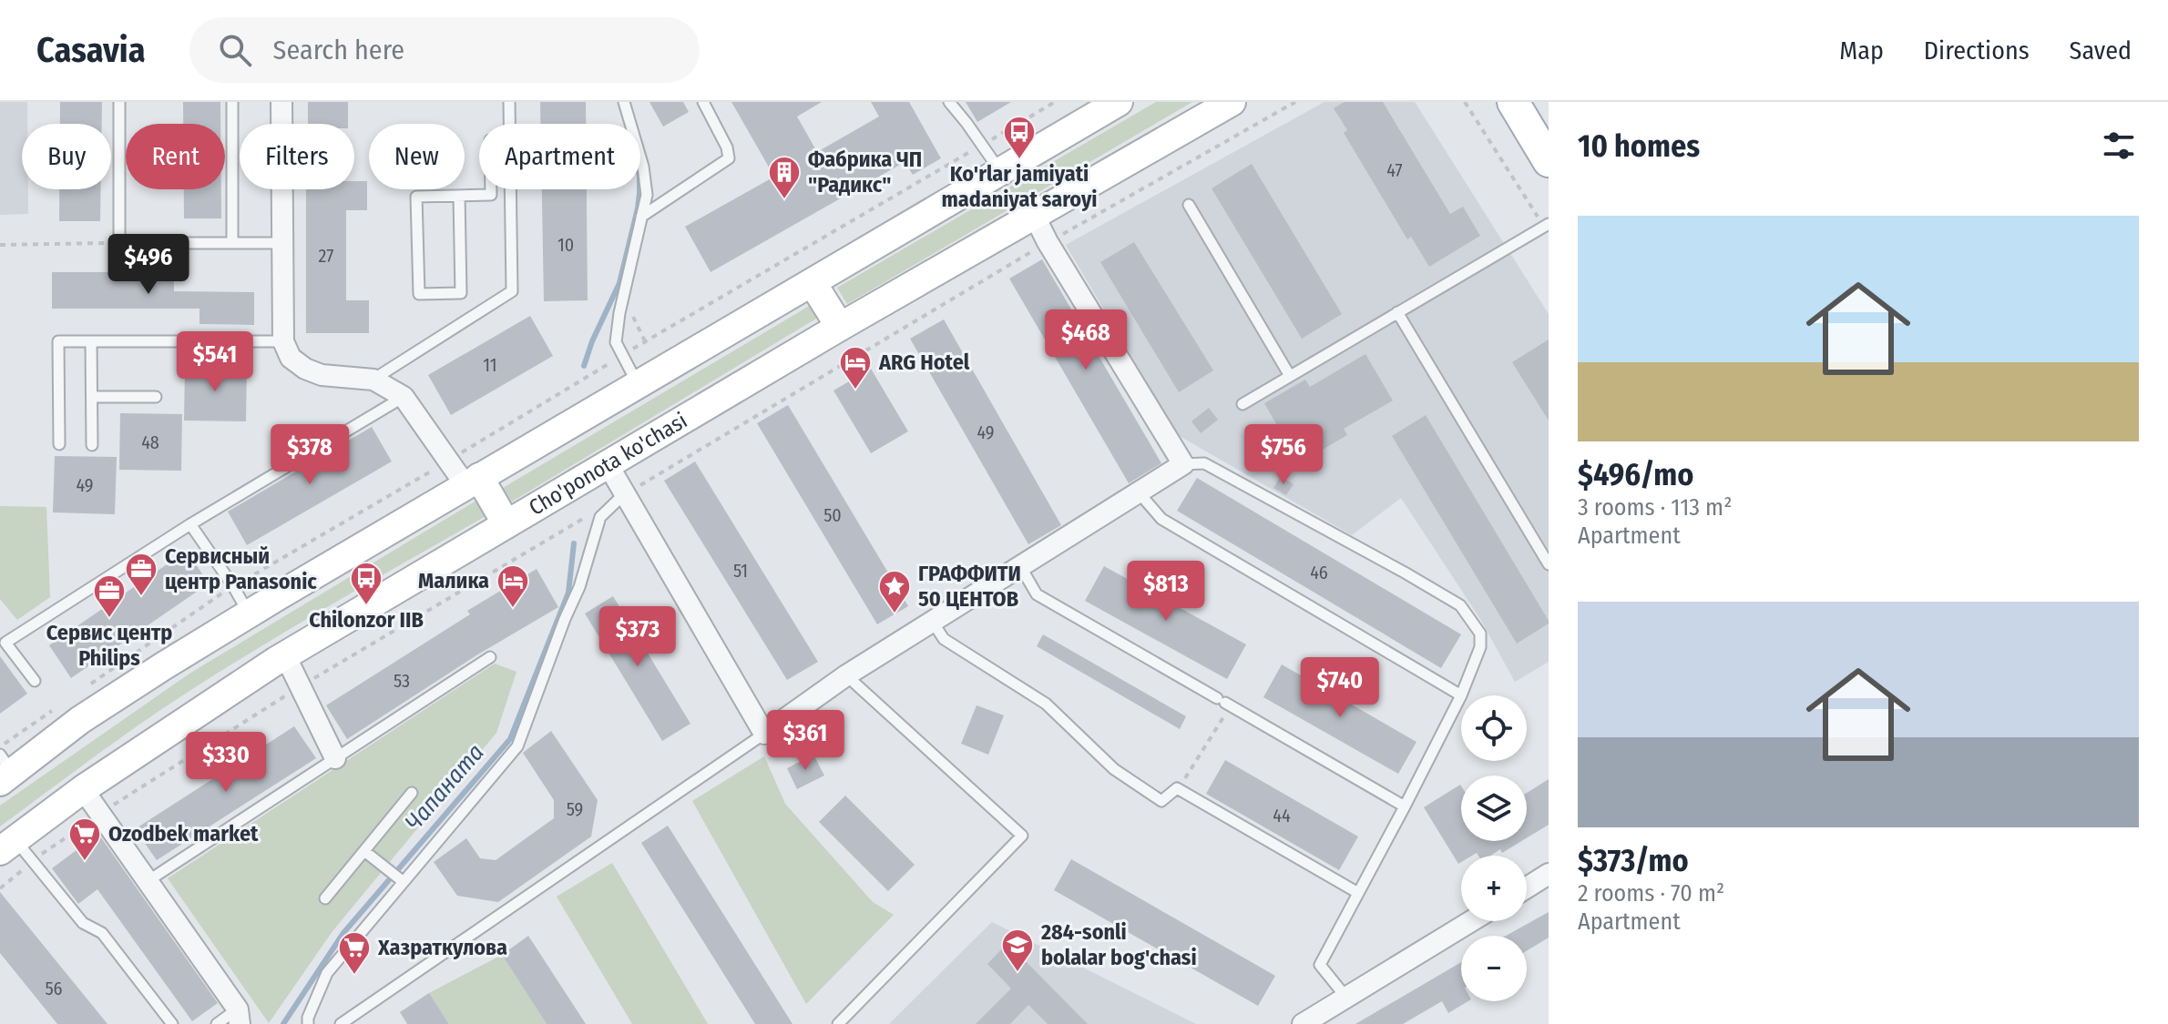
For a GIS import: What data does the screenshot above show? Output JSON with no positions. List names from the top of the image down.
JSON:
{
  "streets": {
    "main road": ["Cho'ponota ko'chasi"]
  },
  "water": ["Чапаната"],
  "places": {
    "bus stop": ["Ko'rlar jamiyati madaniyat saroyi", "Chilonzor IIB"],
    "building": ["Фабрика ЧП \"Радикс\""],
    "hotel": ["ARG Hotel", "Малика"],
    "office": ["Сервисный центр Panasonic", "Сервис центр Philips"],
    "place": ["ГРАФФИТИ 50 ЦЕНТОВ"],
    "supermarket": ["Ozodbek market", "Хазраткулова"],
    "school or university": ["284-sonli bolalar bog'chasi"]
  },
  "house_numbers": [
    "47",
    "10",
    "27",
    "11",
    "49",
    "48",
    "49",
    "50",
    "51",
    "46",
    "53",
    "59",
    "44",
    "56"
  ],
  "page": {
    "header": "Casavia",
    "search": "Search here",
    "nav": ["Map", "Directions", "Saved"],
    "heading": "10 homes",
    "chip": [
      "Buy",
      "Rent",
      "Filters",
      "New",
      "Apartment"
    ],
    "list": [
      {
        "name": "$496/mo",
        "note": "3 rooms · 113 m² · Apartment"
      },
      {
        "name": "$373/mo",
        "note": "2 rooms · 70 m² · Apartment"
      }
    ],
    "price": [
      "$496",
      "$468",
      "$541",
      "$378",
      "$756",
      "$813",
      "$373",
      "$740",
      "$361",
      "$330"
    ],
    "map_buttons": ["+", "−"]
  }
}
